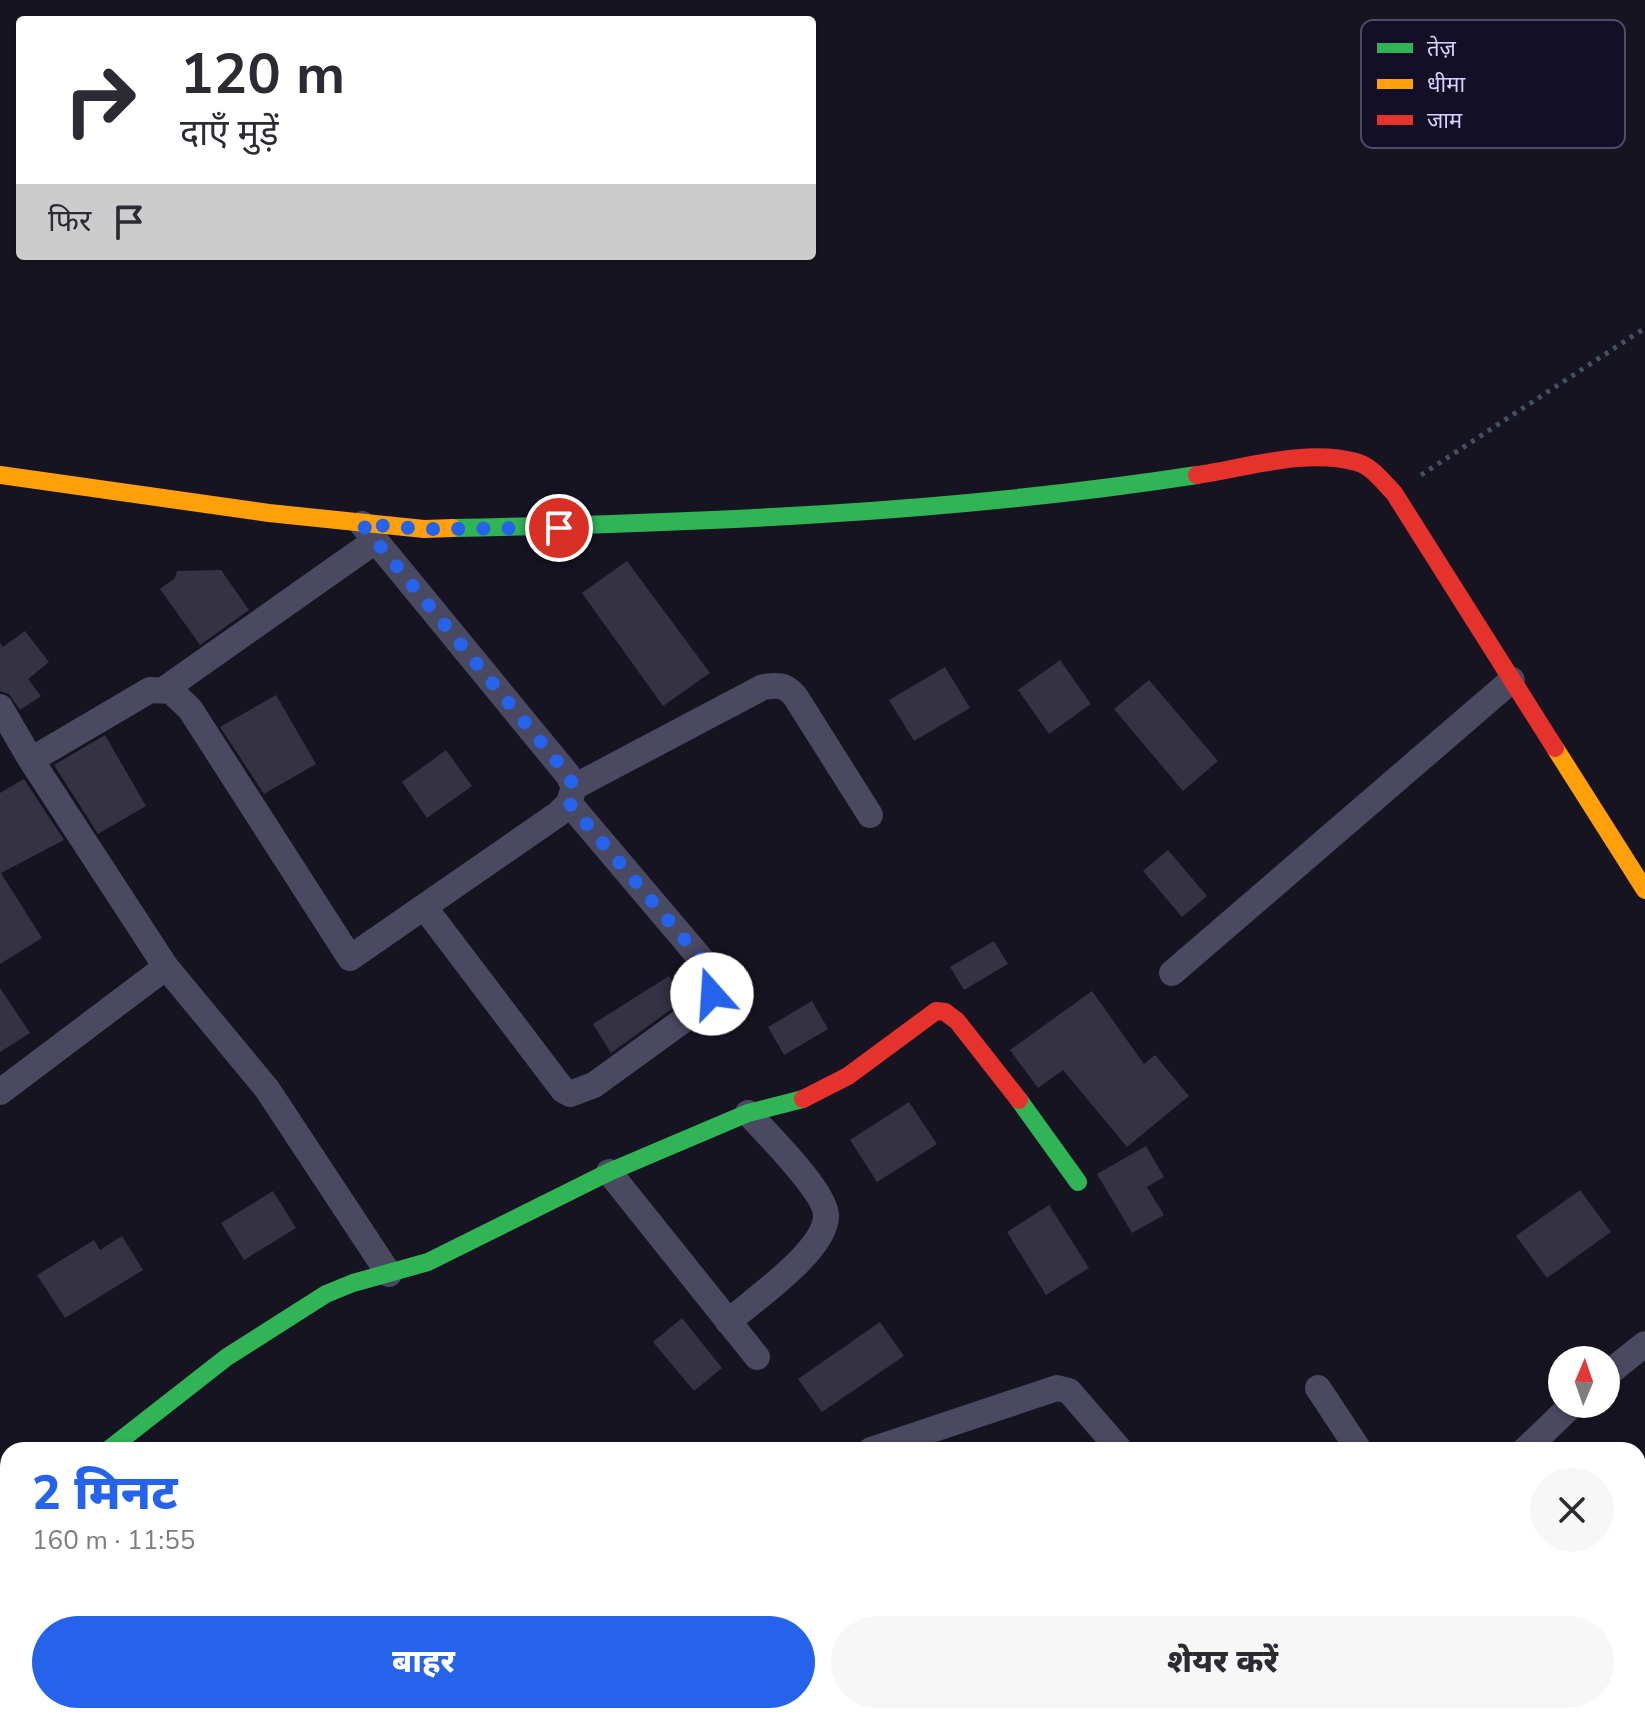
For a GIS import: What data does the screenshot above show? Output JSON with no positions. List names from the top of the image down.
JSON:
{
  "legend": ["तेज़", "धीमा", "जाम"],
  "north": "top",
  "page": {
    "turn": ["120 m", "दाएँ मुड़ें"],
    "then": "फिर",
    "heading": ["2 मिनट", "160 m · 11:55"],
    "buttons": ["बाहर", "शेयर करें"]
  }
}
